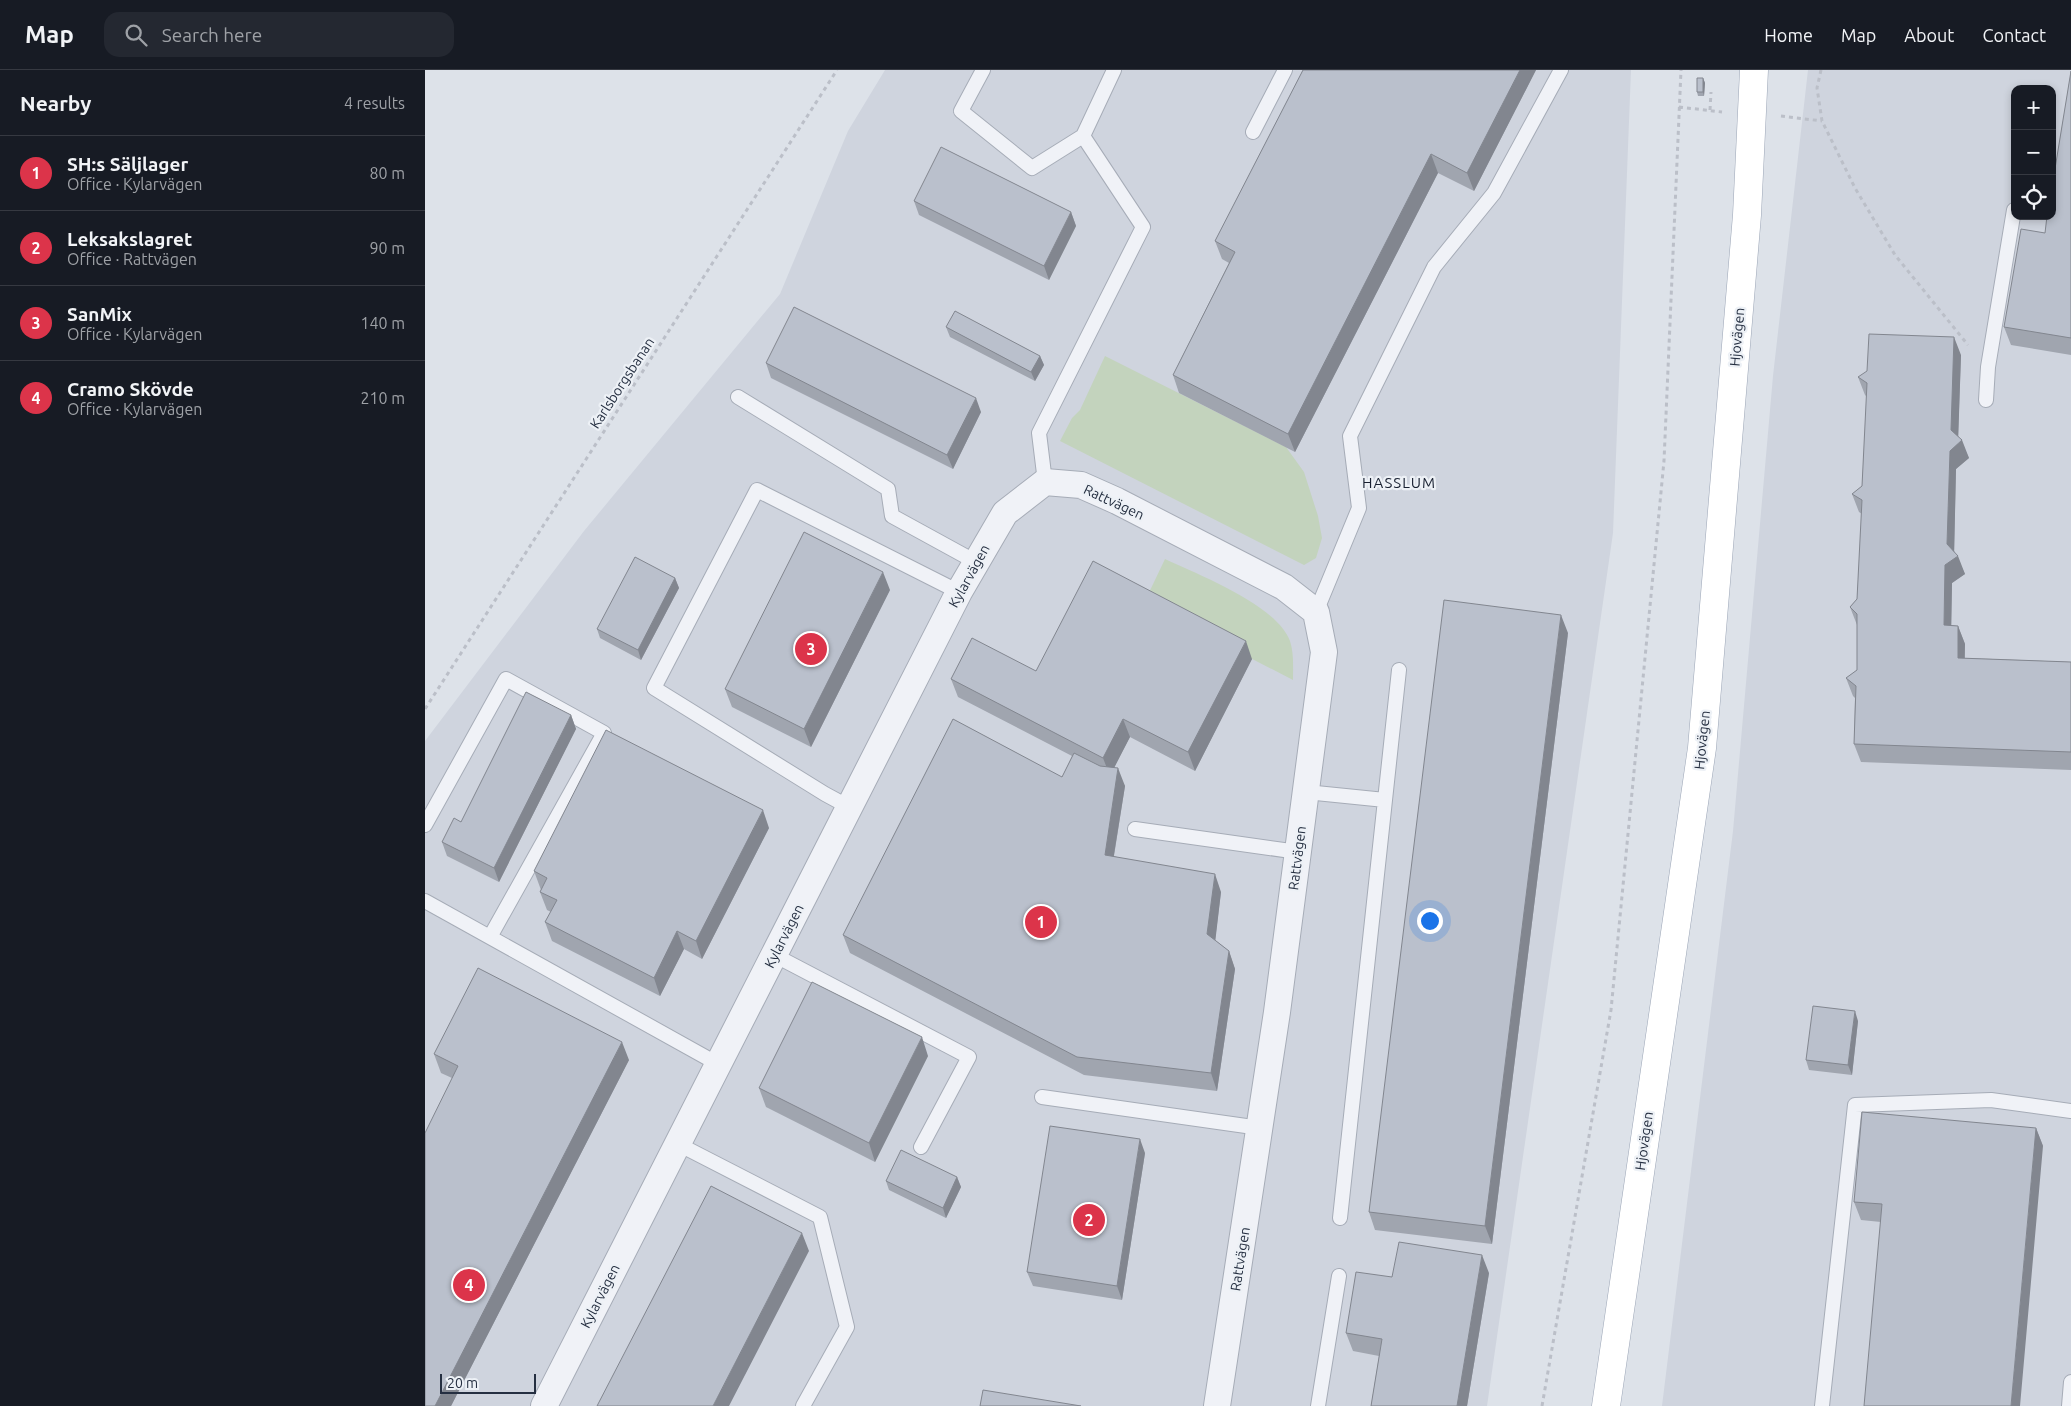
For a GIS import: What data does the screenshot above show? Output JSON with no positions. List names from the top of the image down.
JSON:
{
  "streets": {
    "main road": ["Hjovägen"],
    "street": ["Rattvägen", "Kylarvägen"],
    "path": ["Karlsborgsbanan"]
  },
  "crossings": [
    ["Rattvägen", "Kylarvägen"]
  ],
  "districts": ["HASSLUM"],
  "scale_bar": "20 m",
  "page": {
    "header": "Map",
    "search": "Search here",
    "nav": [
      "Home",
      "Map",
      "About",
      "Contact"
    ],
    "heading": ["Nearby", "4 results"],
    "map_buttons": ["+", "−"],
    "list": [
      {
        "mark": "1",
        "name": "SH:s Säljlager",
        "note": "Office · Kylarvägen",
        "value": "80 m"
      },
      {
        "mark": "2",
        "name": "Leksakslagret",
        "note": "Office · Rattvägen",
        "value": "90 m"
      },
      {
        "mark": "3",
        "name": "SanMix",
        "note": "Office · Kylarvägen",
        "value": "140 m"
      },
      {
        "mark": "4",
        "name": "Cramo Skövde",
        "note": "Office · Kylarvägen",
        "value": "210 m"
      }
    ],
    "pins": [
      "3",
      "1",
      "2",
      "4"
    ],
    "scale": "20 m"
  }
}
